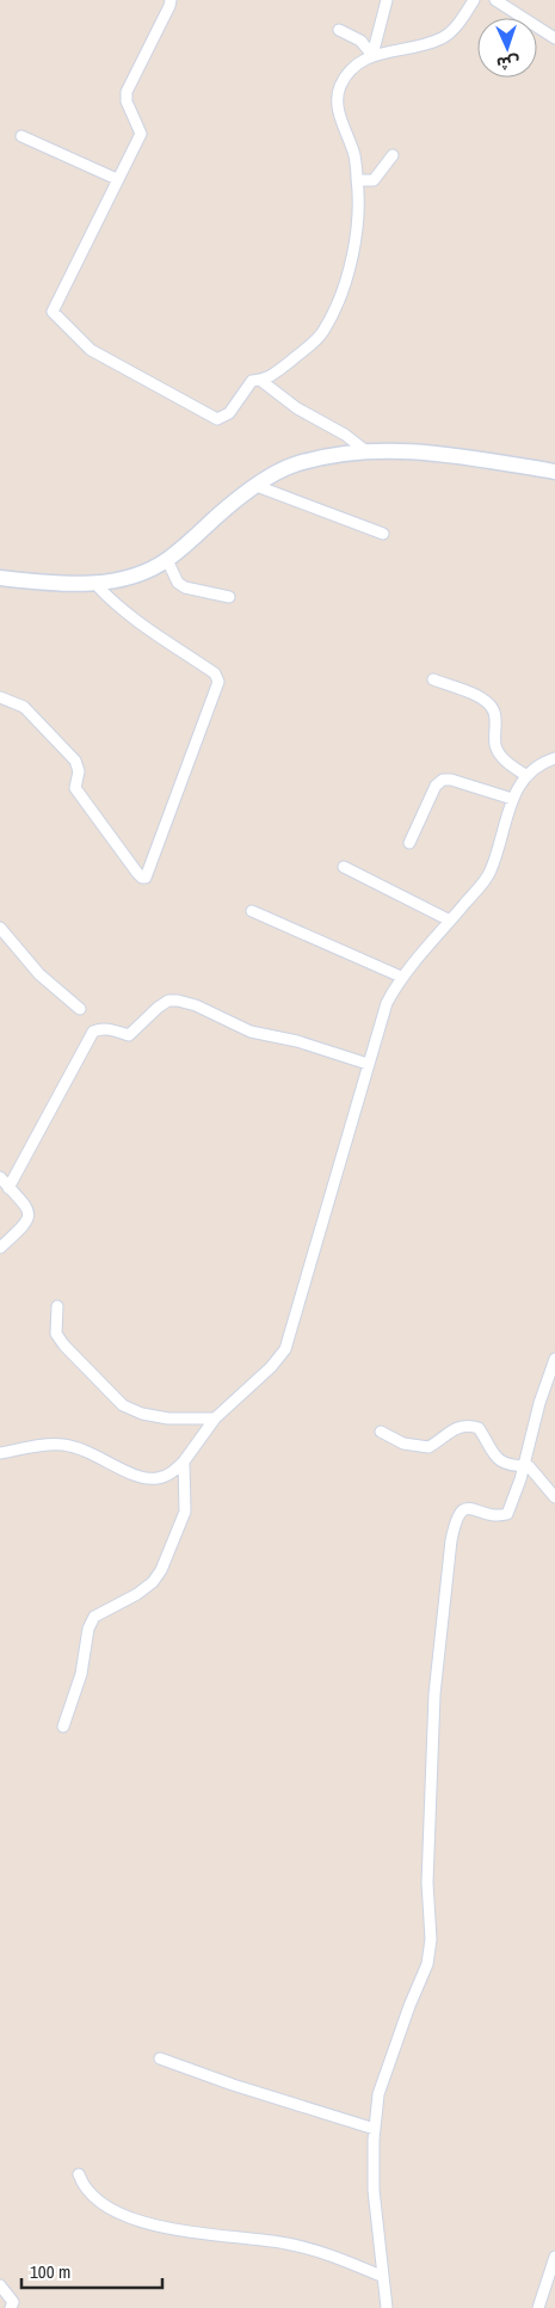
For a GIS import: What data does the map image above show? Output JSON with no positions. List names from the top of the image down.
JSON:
{
  "scale_bar": "100 m",
  "north": "bottom"
}
